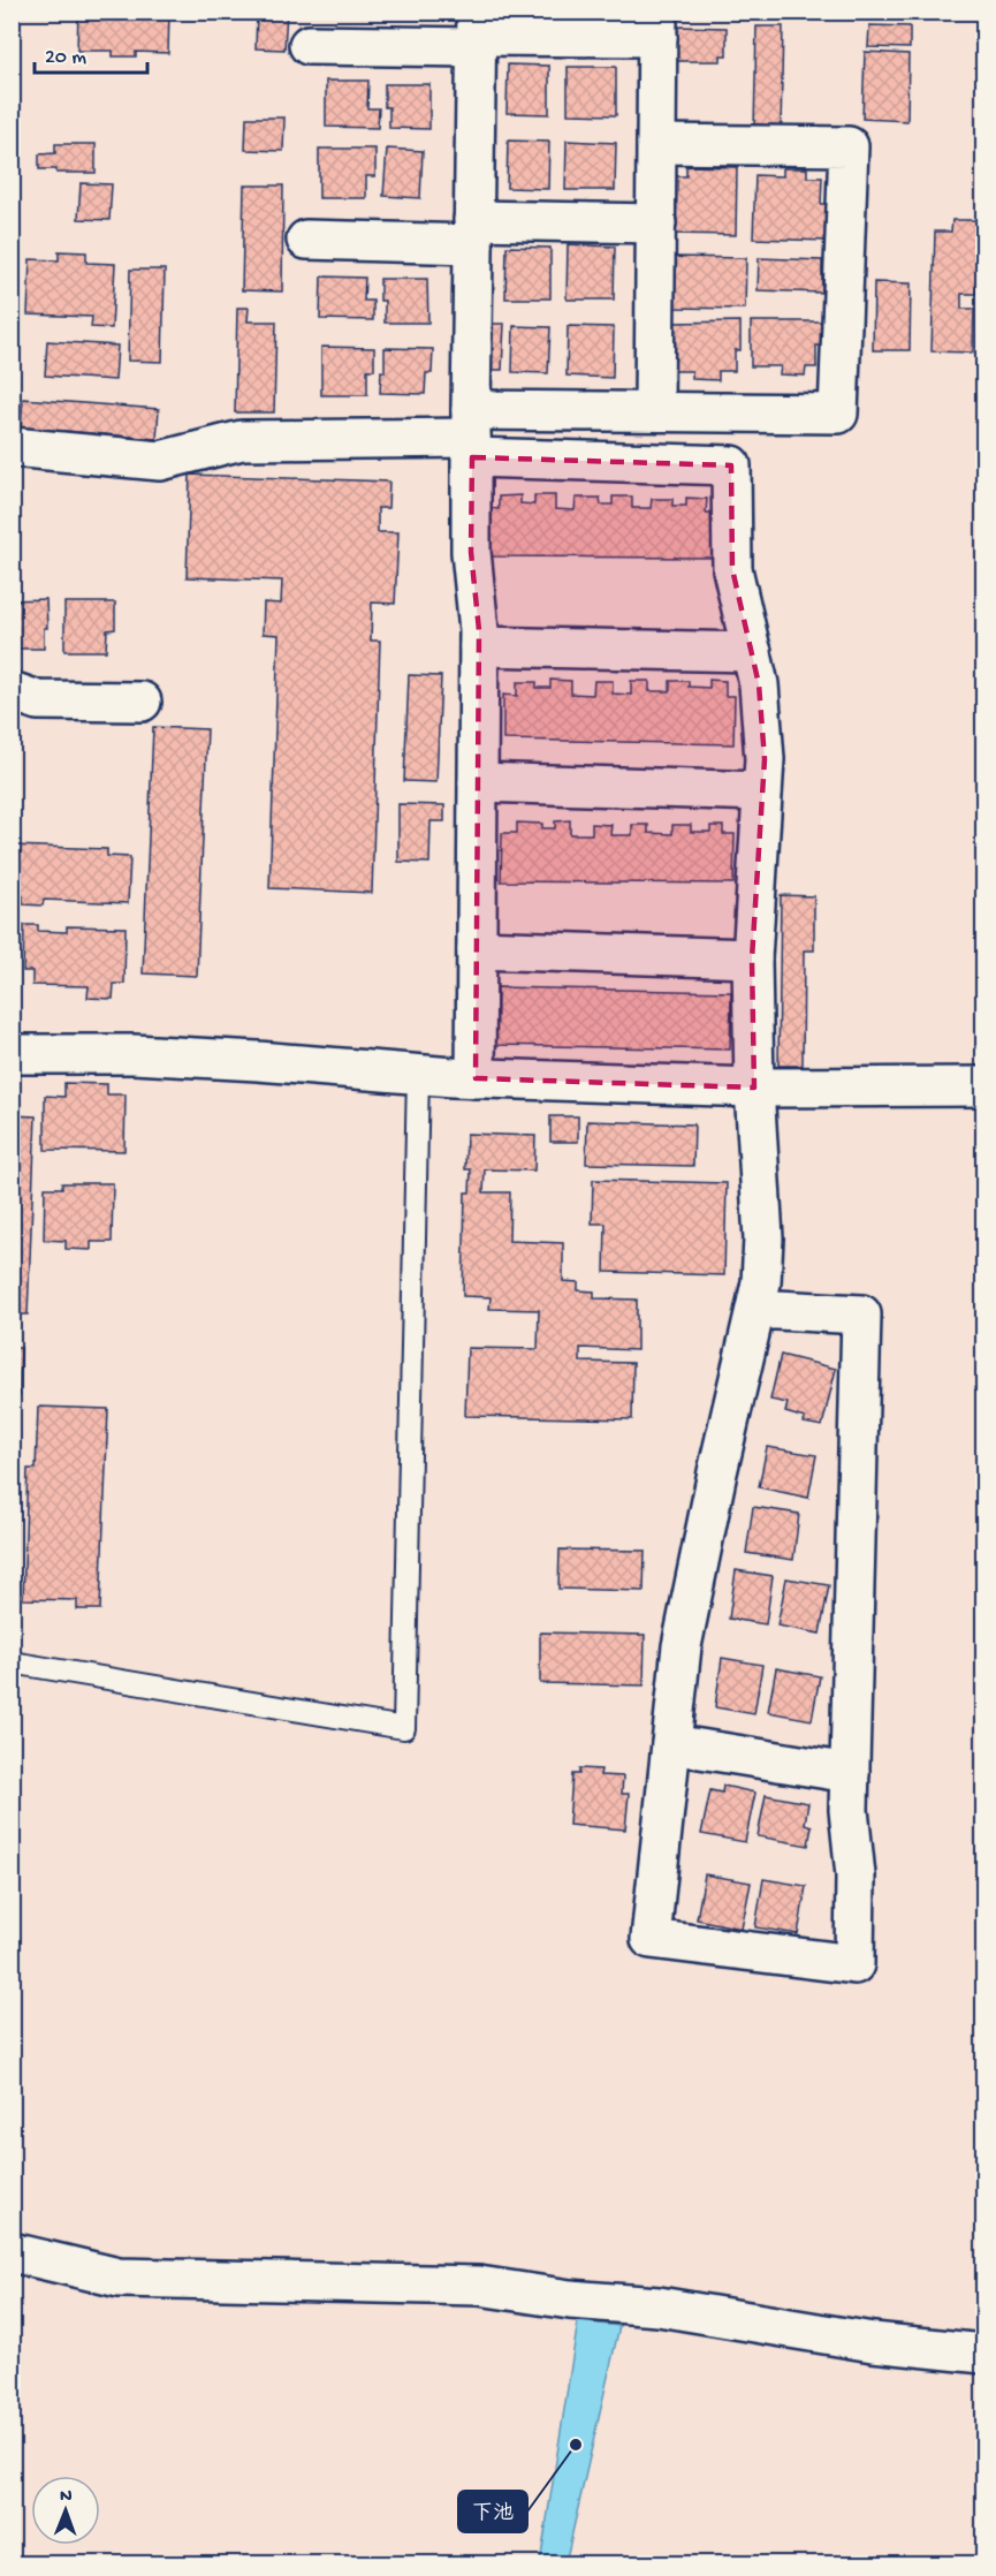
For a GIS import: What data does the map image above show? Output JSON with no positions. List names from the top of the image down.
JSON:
{
  "places": ["下池"],
  "scale_bar": "20 m",
  "north": "top"
}
